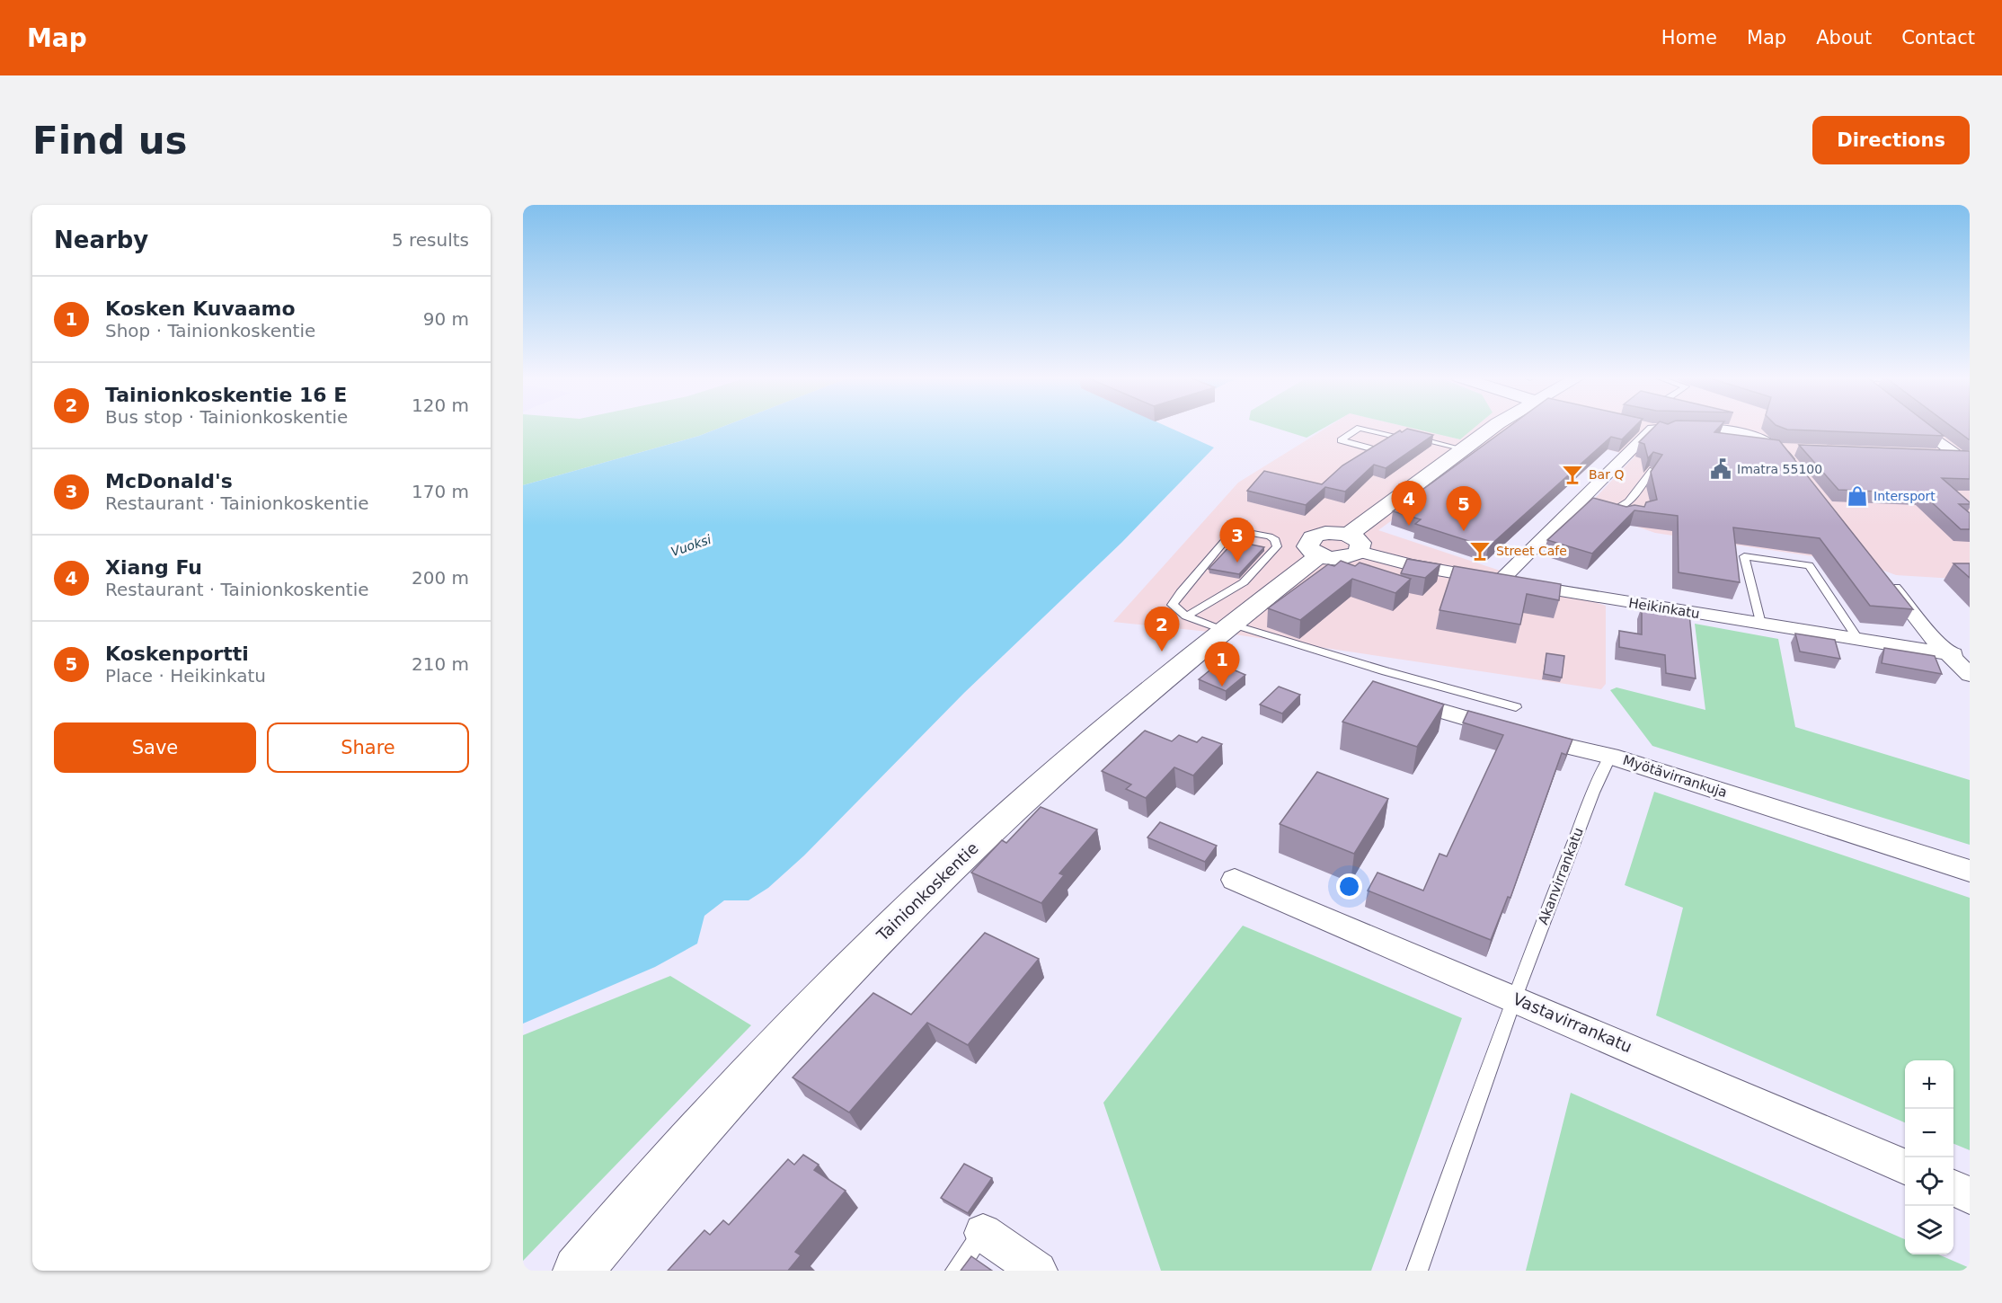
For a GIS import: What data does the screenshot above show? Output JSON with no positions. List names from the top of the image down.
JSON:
{
  "streets": {
    "main road": ["Tainionkoskentie"],
    "street": ["Heikinkatu", "Myötävirrankuja", "Vastavirrankatu"],
    "lane": ["Akanvirrankatu"]
  },
  "crossings": [
    ["Heikinkatu", "Tainionkoskentie"],
    ["Myötävirrankuja", "Akanvirrankatu"],
    ["Akanvirrankatu", "Vastavirrankatu"]
  ],
  "water": ["Vuoksi"],
  "places": {
    "public building": ["Imatra 55100"],
    "bar": ["Bar Q", "Street Cafe"],
    "shop": ["Intersport"]
  },
  "page": {
    "header": "Map",
    "nav": [
      "Home",
      "Map",
      "About",
      "Contact"
    ],
    "buttons": [
      "Directions",
      ["Save", "Share"]
    ],
    "title": "Find us",
    "heading": ["Nearby", "5 results"],
    "list": [
      {
        "mark": "1",
        "name": "Kosken Kuvaamo",
        "note": "Shop · Tainionkoskentie",
        "value": "90 m"
      },
      {
        "mark": "2",
        "name": "Tainionkoskentie 16 E",
        "note": "Bus stop · Tainionkoskentie",
        "value": "120 m"
      },
      {
        "mark": "3",
        "name": "McDonald's",
        "note": "Restaurant · Tainionkoskentie",
        "value": "170 m"
      },
      {
        "mark": "4",
        "name": "Xiang Fu",
        "note": "Restaurant · Tainionkoskentie",
        "value": "200 m"
      },
      {
        "mark": "5",
        "name": "Koskenportti",
        "note": "Place · Heikinkatu",
        "value": "210 m"
      }
    ],
    "pins": [
      "4",
      "5",
      "3",
      "2",
      "1"
    ],
    "map_buttons": ["+", "−"]
  }
}
